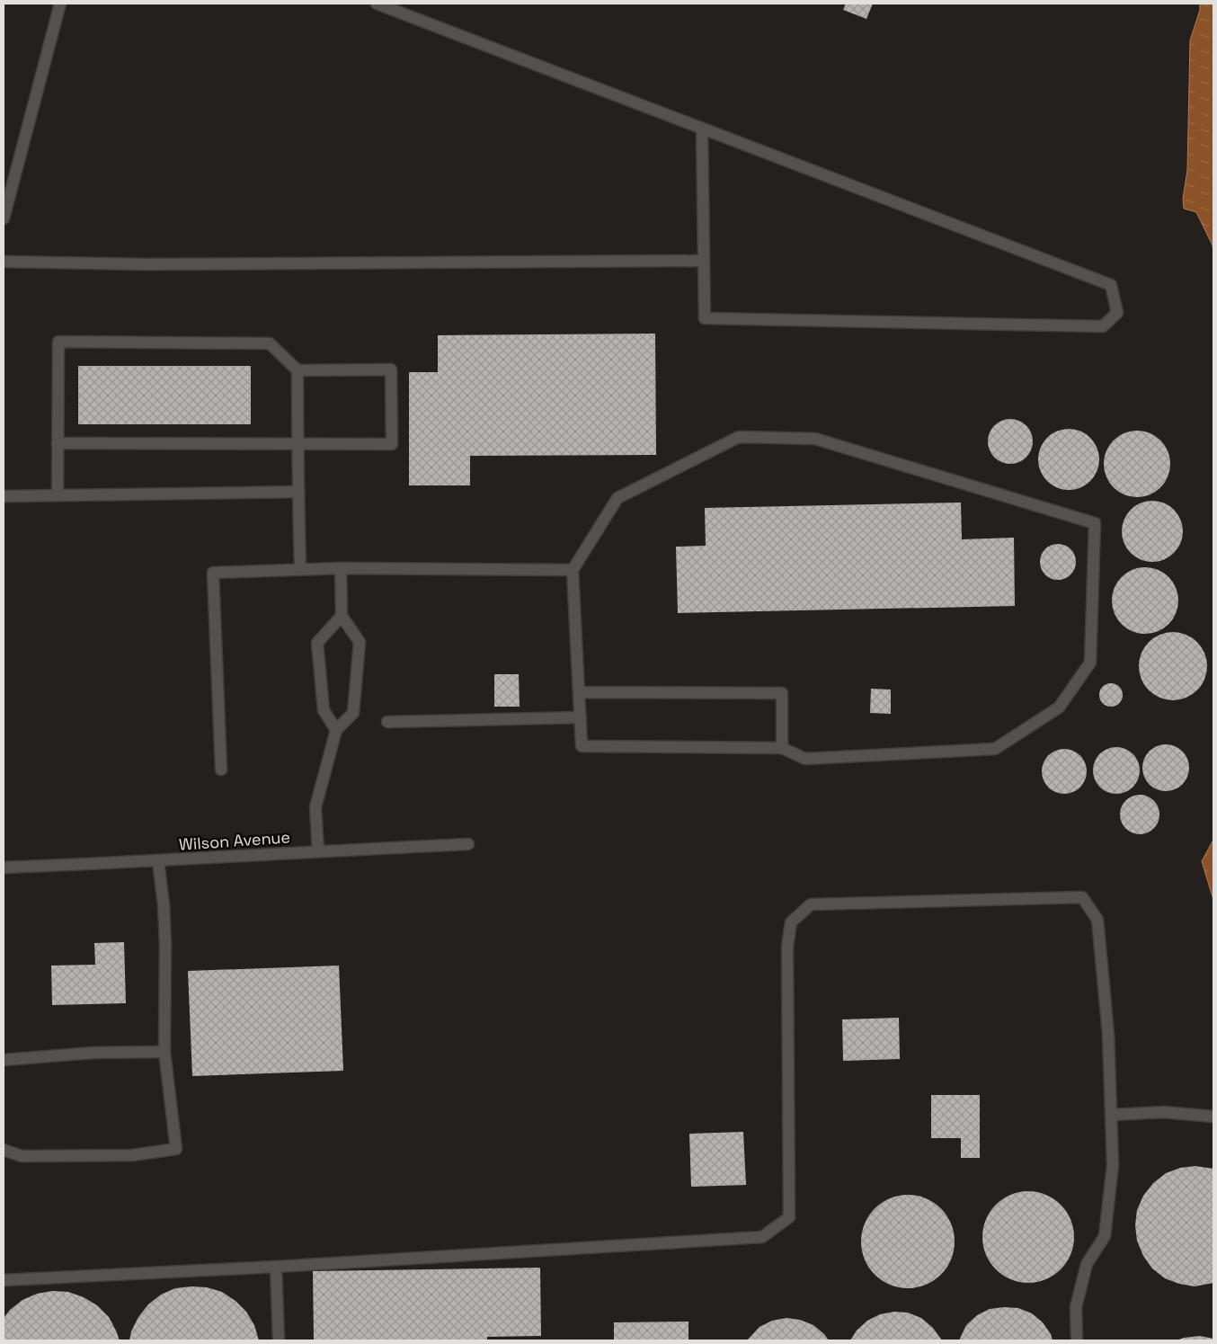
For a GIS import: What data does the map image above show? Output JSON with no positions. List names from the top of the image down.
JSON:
{
  "streets": {
    "street": ["Wilson Avenue"]
  }
}
